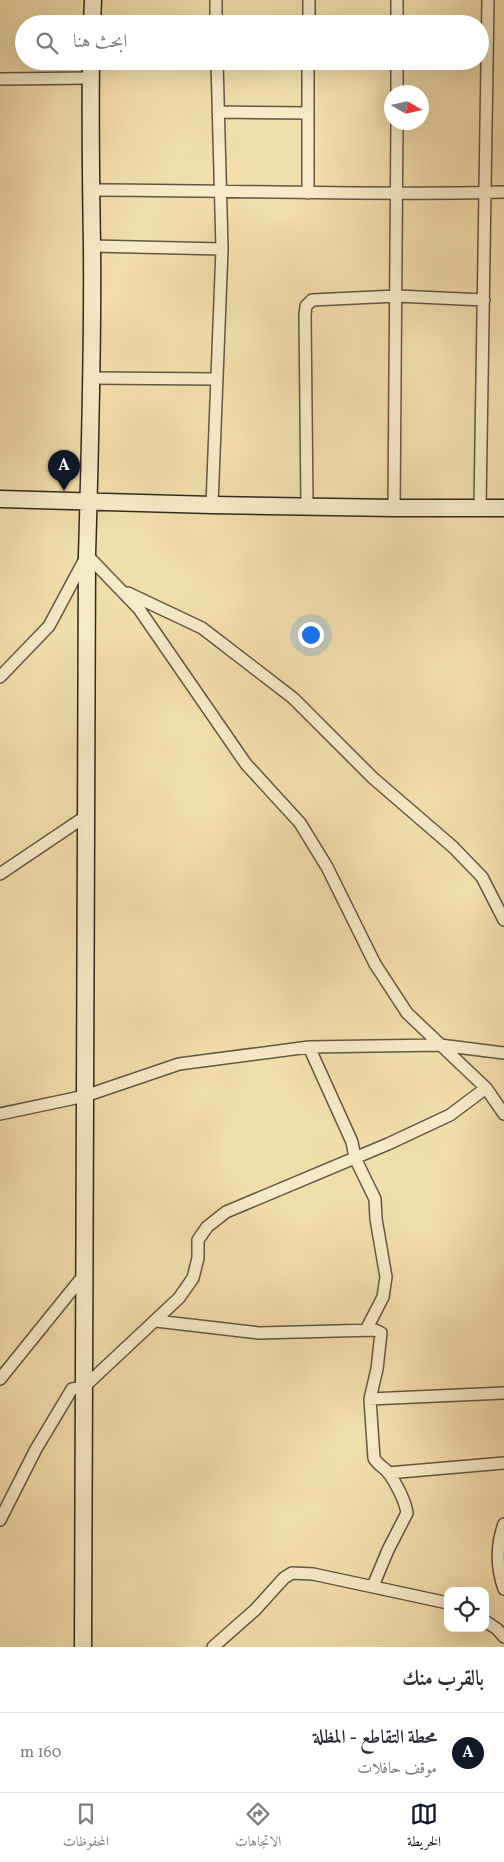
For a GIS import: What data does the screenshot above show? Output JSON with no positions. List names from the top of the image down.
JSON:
{
  "north": "right",
  "page": {
    "search": "ابحث هنا",
    "pins": "A",
    "heading": "بالقرب منك",
    "list": [
      {
        "mark": "A",
        "name": "محطة التقاطع - المظلة",
        "note": "موقف حافلات",
        "value": "160 m"
      }
    ],
    "nav": ["الخريطة", "الاتجاهات", "المحفوظات"]
  }
}
